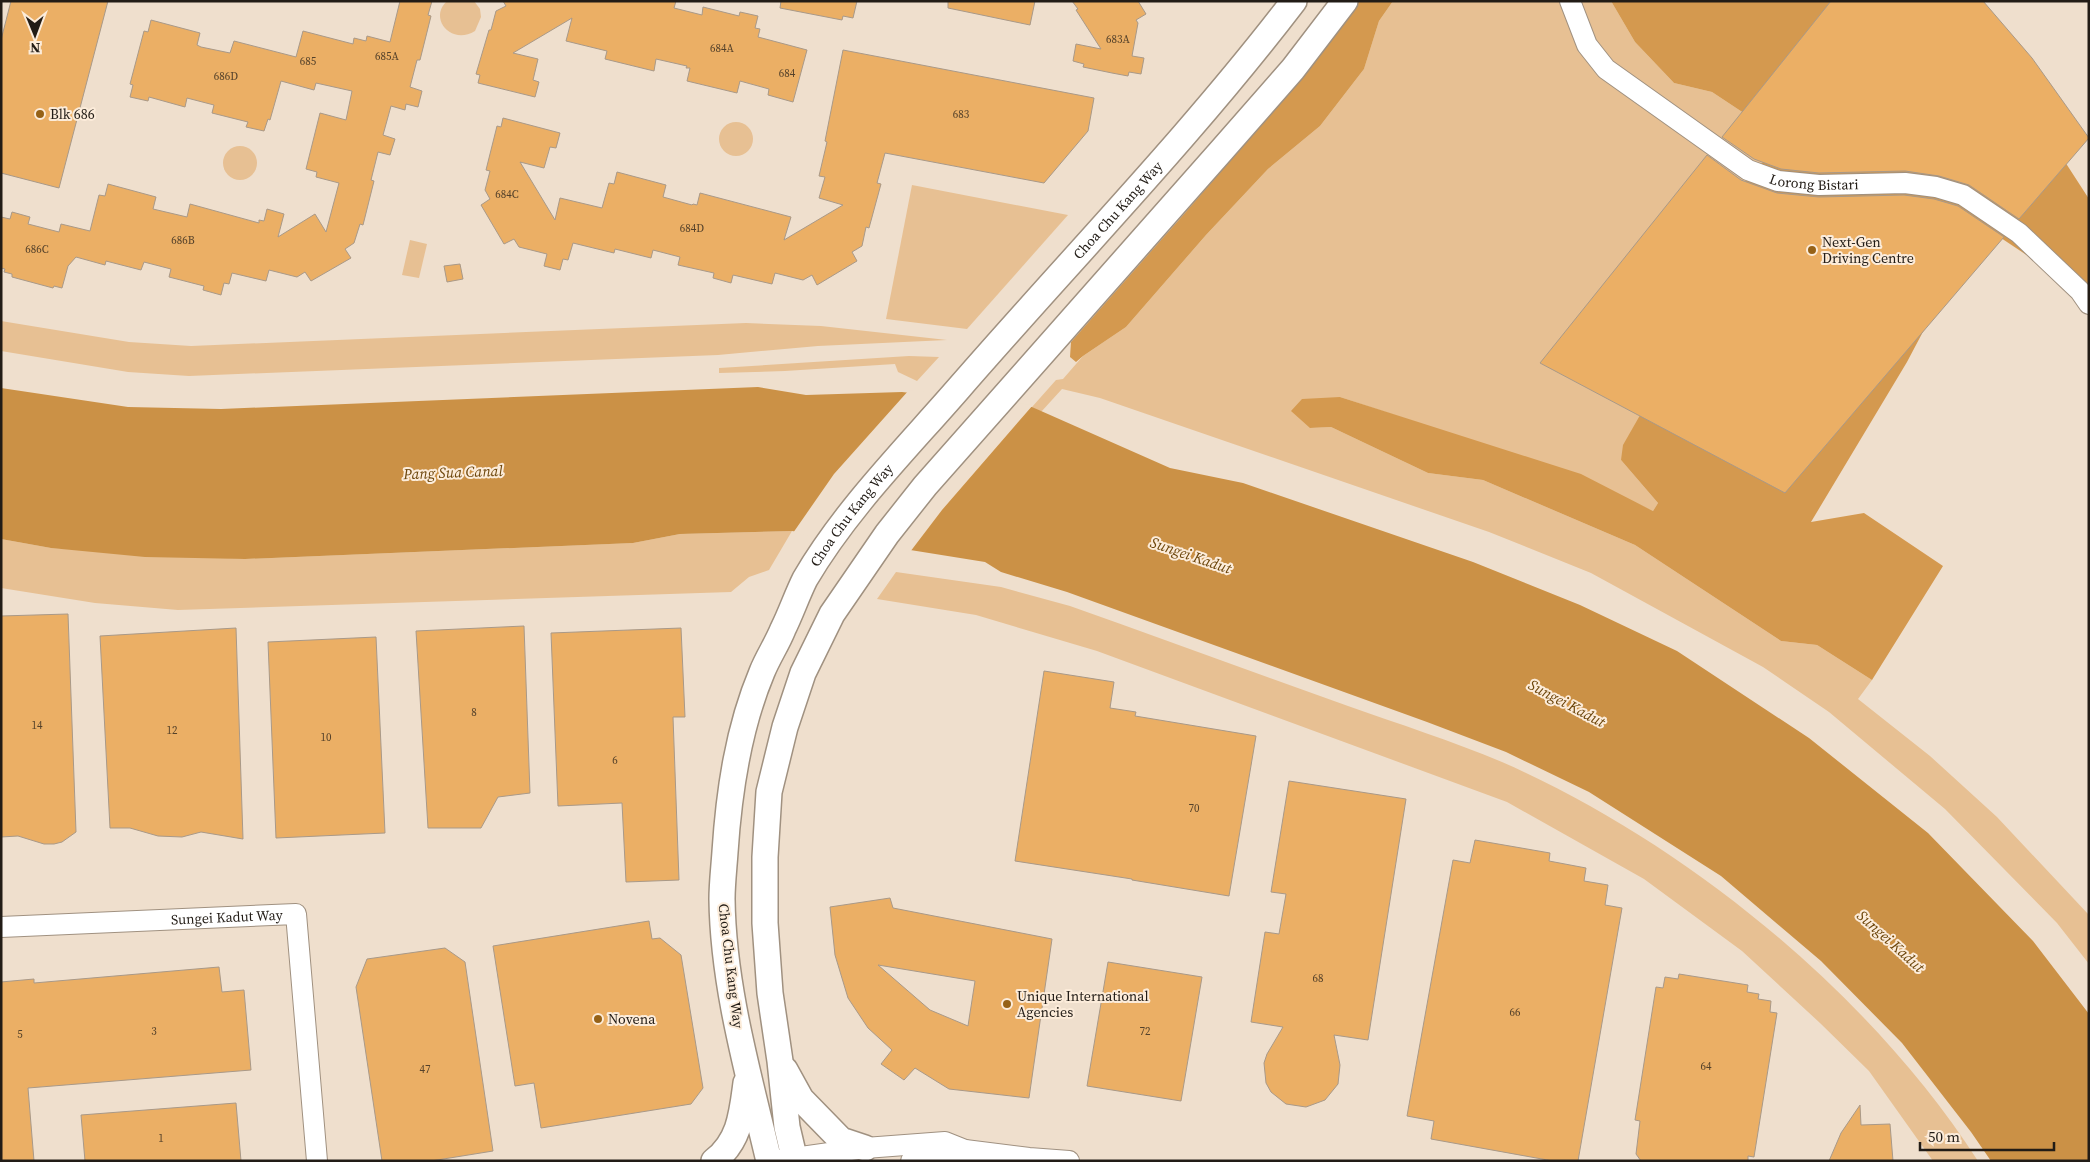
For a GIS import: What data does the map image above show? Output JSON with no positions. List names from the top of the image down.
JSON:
{
  "streets": {
    "main road": ["Choa Chu Kang Way"],
    "street": ["Lorong Bistari", "Sungei Kadut Way"]
  },
  "water": ["Pang Sua Canal", "Sungei Kadut"],
  "places": [
    "Blk 686",
    "Next-Gen Driving Centre",
    "Unique International Agencies",
    "Novena"
  ],
  "house_numbers": [
    "683A",
    "684A",
    "685A",
    "685",
    "684",
    "686D",
    "683",
    "684C",
    "684D",
    "686B",
    "686C",
    "8",
    "14",
    "12",
    "10",
    "6",
    "70",
    "68",
    "66",
    "3",
    "72",
    "5",
    "64",
    "47",
    "1"
  ],
  "scale_bar": "50 m",
  "north": "bottom"
}
